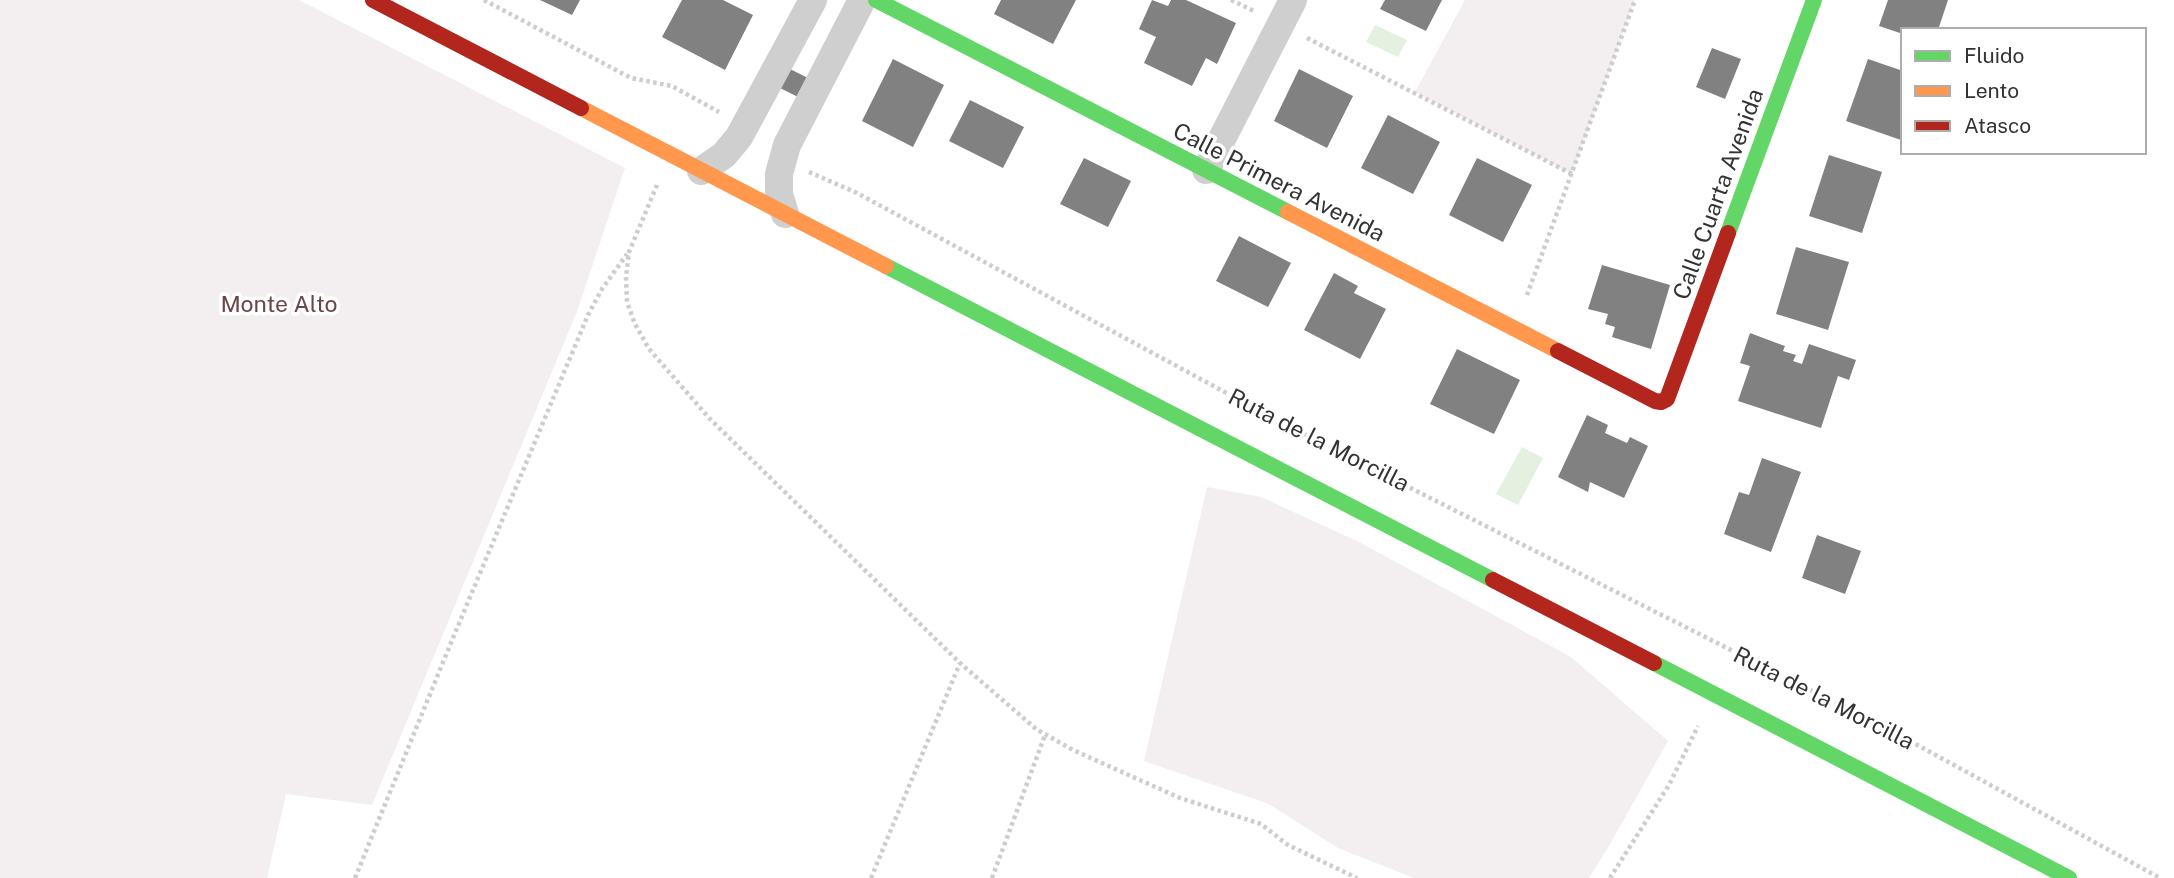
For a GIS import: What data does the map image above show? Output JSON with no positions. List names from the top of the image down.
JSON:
{
  "streets": {
    "main road": ["Calle Primera Avenida", "Calle Cuarta Avenida"],
    "path": ["Ruta de la Morcilla"]
  },
  "crossings": [
    ["Calle Primera Avenida", "Calle Cuarta Avenida"]
  ],
  "parks": ["Monte Alto"],
  "legend": ["Fluido", "Lento", "Atasco"]
}
